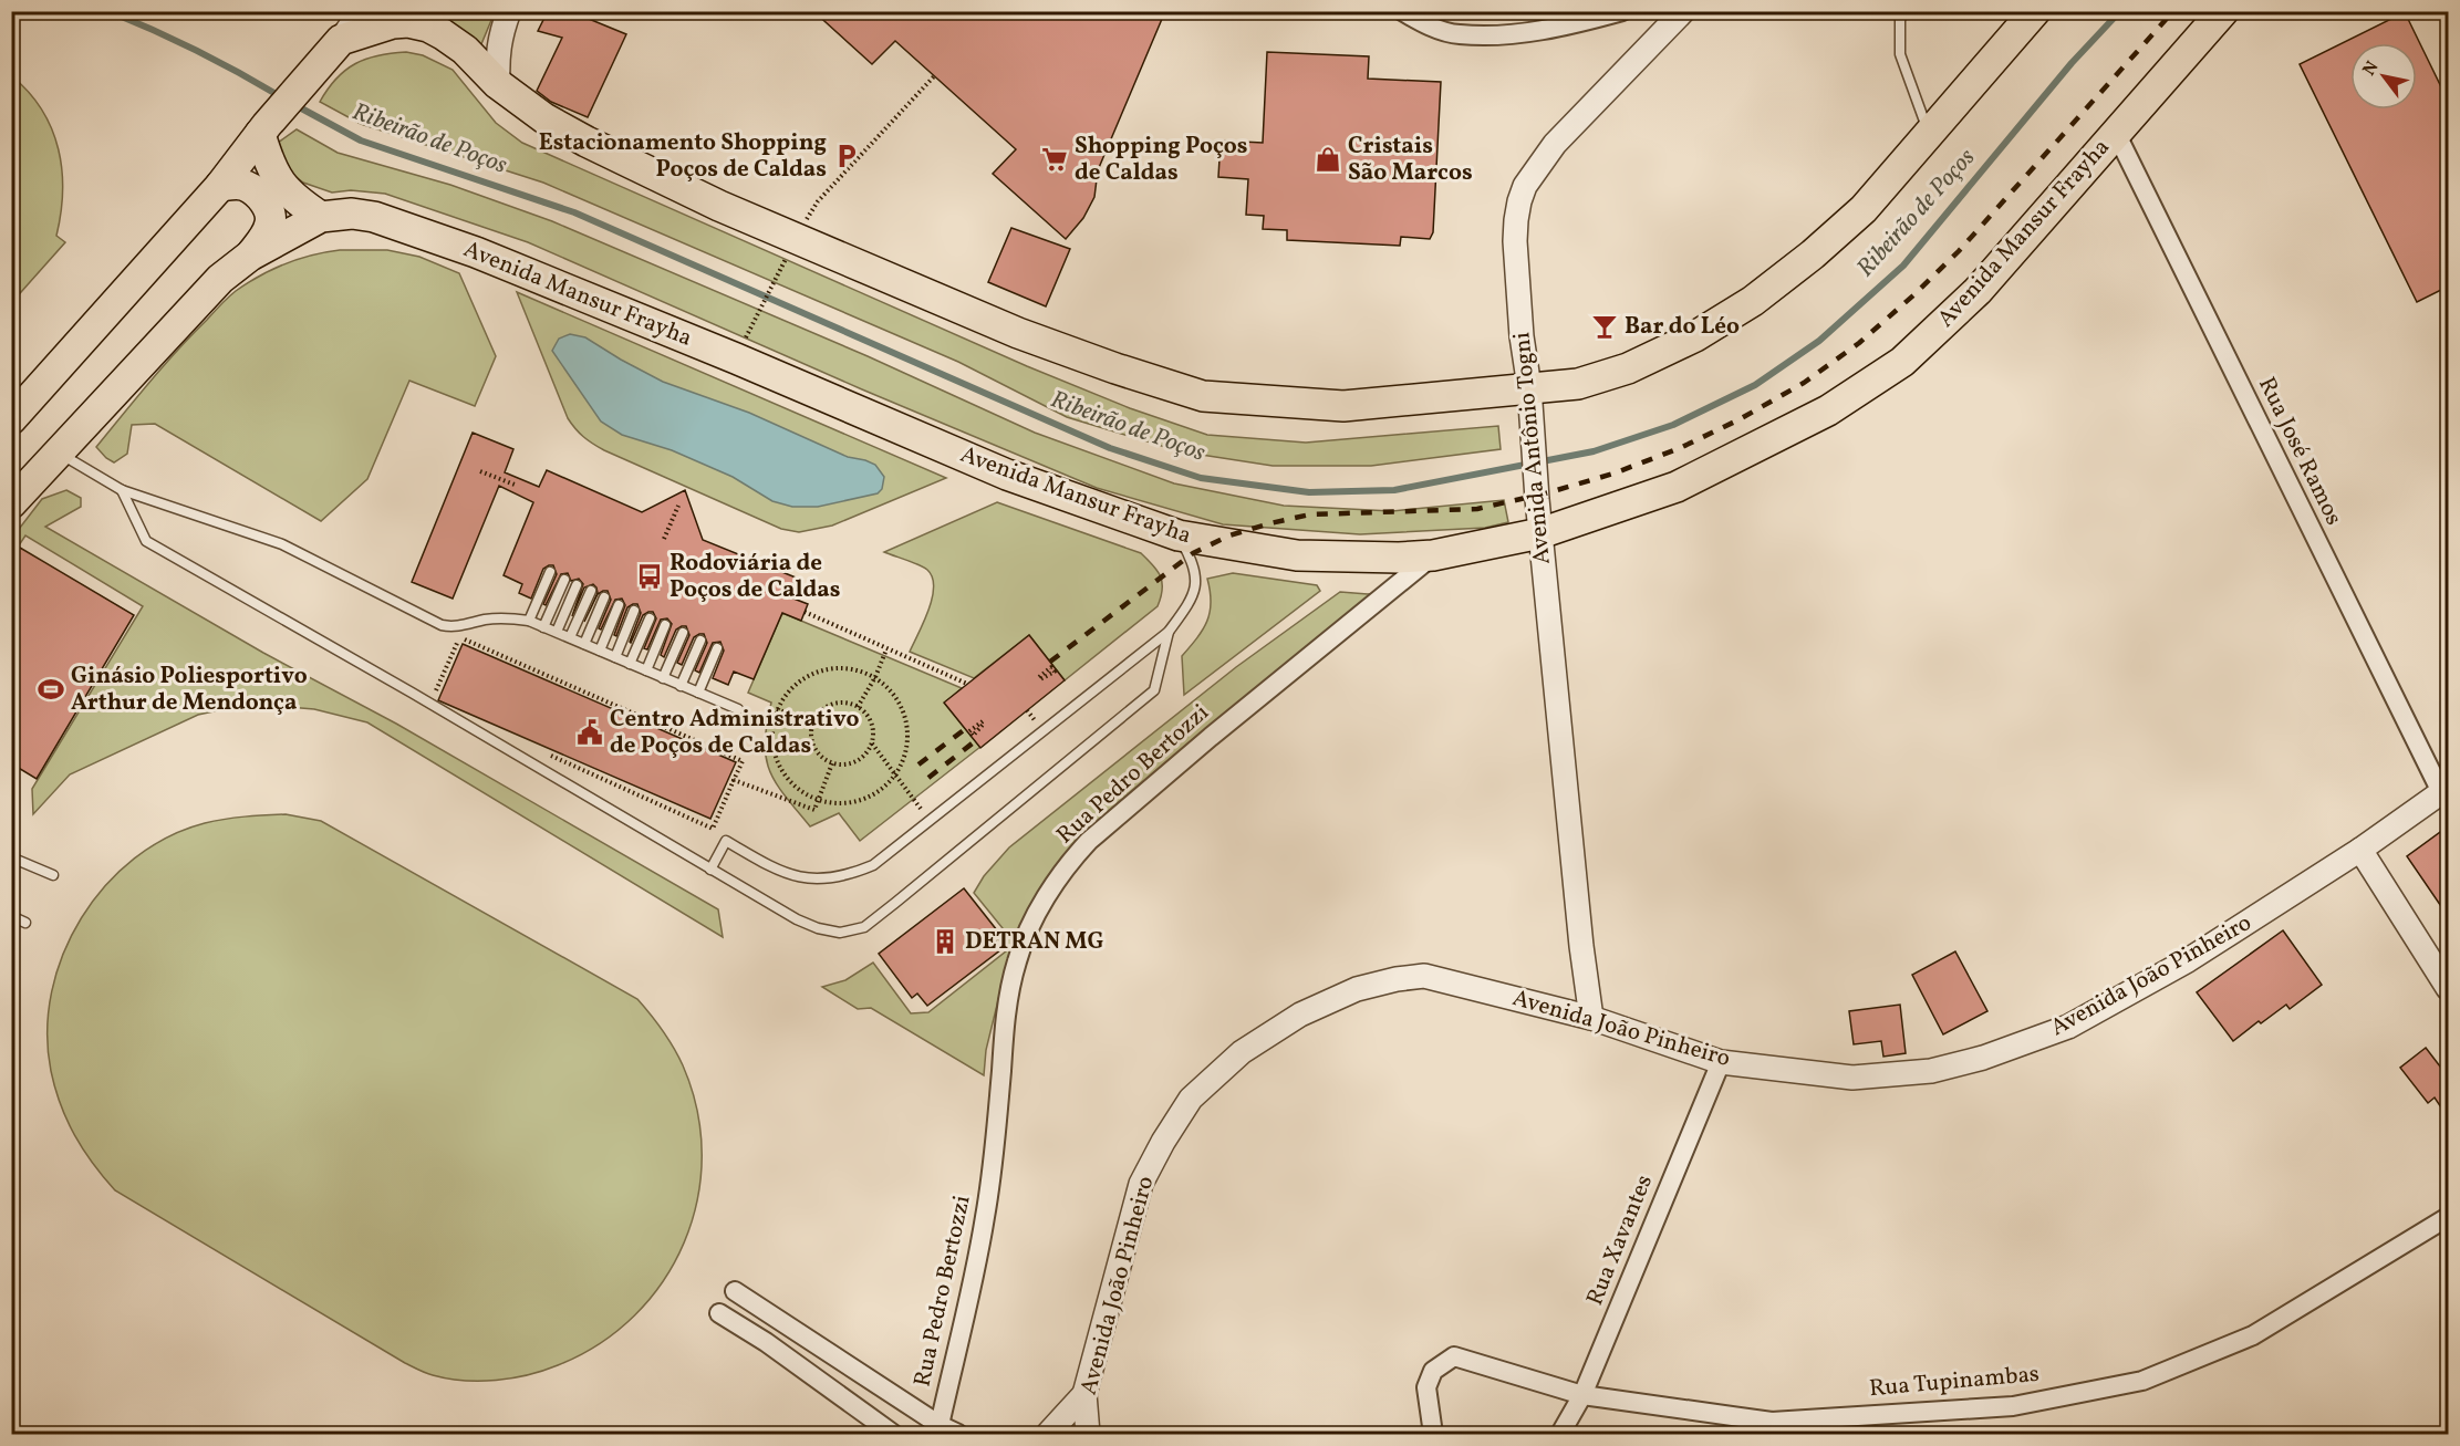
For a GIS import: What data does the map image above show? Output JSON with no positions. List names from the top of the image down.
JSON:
{
  "streets": {
    "main road": ["Avenida Mansur Frayha"],
    "street": [
      "Avenida Antônio Togni",
      "Rua José Ramos",
      "Rua Pedro Bertozzi",
      "Avenida João Pinheiro",
      "Rua Xavantes",
      "Rua Tupinambas"
    ]
  },
  "crossings": [
    ["Avenida Mansur Frayha", "Avenida Antônio Togni"],
    ["Avenida Mansur Frayha", "Rua José Ramos"],
    ["Avenida Mansur Frayha", "Rua Pedro Bertozzi"],
    ["Avenida Antônio Togni", "Avenida João Pinheiro"],
    ["Rua José Ramos", "Avenida João Pinheiro"],
    ["Avenida João Pinheiro", "Rua Xavantes"],
    ["Rua Xavantes", "Rua Tupinambas"]
  ],
  "water": ["Ribeirão de Poços"],
  "places": {
    "parking": ["Estacionamento Shopping Poços de Caldas"],
    "supermarket": ["Shopping Poços de Caldas"],
    "shop": ["Cristais São Marcos"],
    "bar": ["Bar do Léo"],
    "bus stop": ["Rodoviária de Poços de Caldas"],
    "sports": ["Ginásio Poliesportivo Arthur de Mendonça"],
    "public building": ["Centro Administrativo de Poços de Caldas"],
    "building": ["DETRAN MG"]
  },
  "north": "top left"
}
